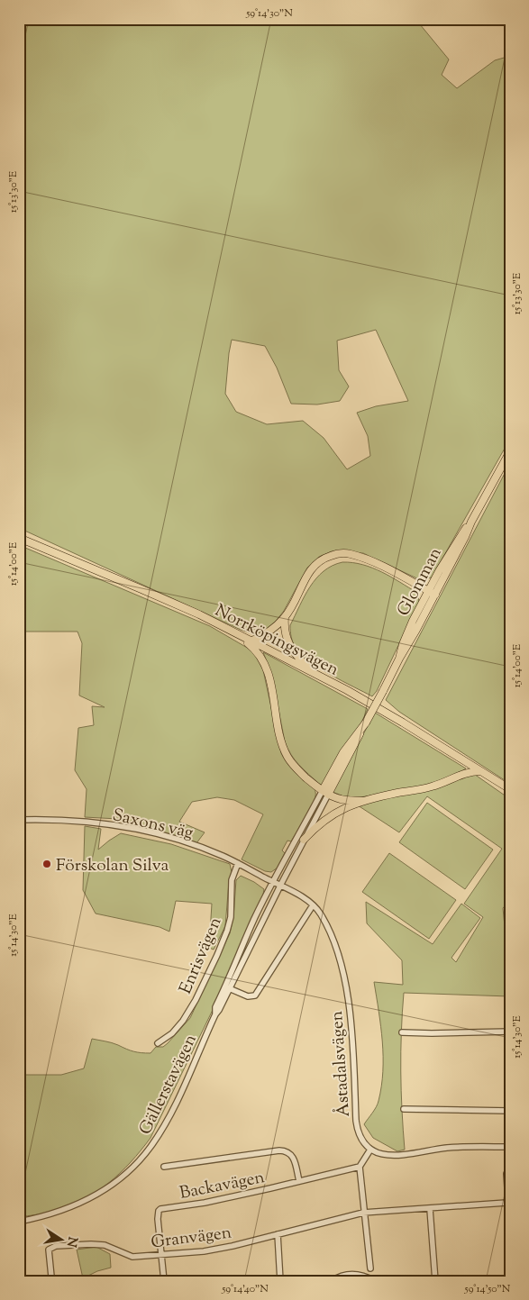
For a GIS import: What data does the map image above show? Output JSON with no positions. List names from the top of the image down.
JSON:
{
  "streets": {
    "main road": ["Glomman", "Norrköpingsvägen"],
    "street": [
      "Saxons väg",
      "Enrisvägen",
      "Åstadalsvägen",
      "Gällerstavägen",
      "Backavägen",
      "Granvägen"
    ]
  },
  "crossings": [
    ["Glomman", "Gällerstavägen"],
    ["Saxons väg", "Enrisvägen"],
    ["Saxons väg", "Åstadalsvägen"],
    ["Saxons väg", "Gällerstavägen"],
    ["Åstadalsvägen", "Gällerstavägen"],
    ["Backavägen", "Granvägen"]
  ],
  "places": ["Förskolan Silva"],
  "north": "right",
  "coordinates": [
    "59°14'30\"N",
    "15°13'30\"E",
    "15°14'00\"E",
    "15°14'30\"E",
    "59°14'40\"N",
    "59°14'50\"N"
  ]
}
